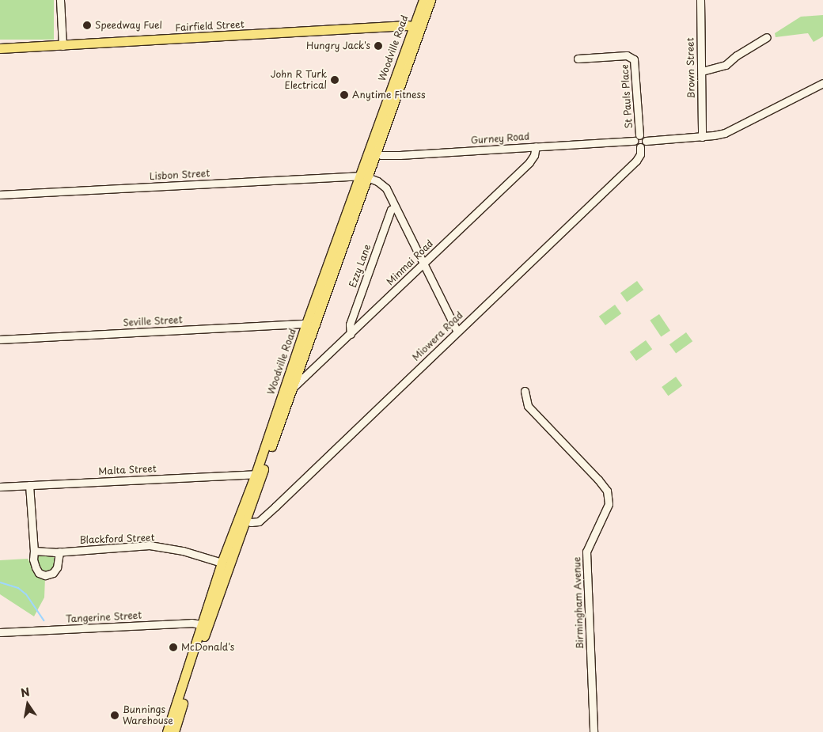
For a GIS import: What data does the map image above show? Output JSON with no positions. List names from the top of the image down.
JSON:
{
  "streets": {
    "main road": ["Fairfield Street", "Woodville Road"],
    "street": [
      "Brown Street",
      "St Pauls Place",
      "Gurney Road",
      "Lisbon Street",
      "Minmai Road",
      "Ezzy Lane",
      "Seville Street",
      "Miowera Road",
      "Malta Street",
      "Blackford Street",
      "Birmingham Avenue",
      "Tangerine Street"
    ]
  },
  "crossings": [
    ["Fairfield Street", "Woodville Road"],
    ["Woodville Road", "Gurney Road"],
    ["Woodville Road", "Lisbon Street"],
    ["Woodville Road", "Minmai Road"],
    ["Woodville Road", "Seville Street"],
    ["Woodville Road", "Miowera Road"],
    ["Woodville Road", "Malta Street"],
    ["Woodville Road", "Blackford Street"],
    ["Woodville Road", "Tangerine Street"],
    ["St Pauls Place", "Gurney Road"],
    ["St Pauls Place", "Miowera Road"],
    ["Gurney Road", "Minmai Road"],
    ["Gurney Road", "Miowera Road"],
    ["Minmai Road", "Ezzy Lane"]
  ],
  "places": [
    "Speedway Fuel",
    "Hungry Jack's",
    "John R Turk Electrical",
    "Anytime Fitness",
    "McDonald's",
    "Bunnings Warehouse"
  ],
  "north": "top"
}
